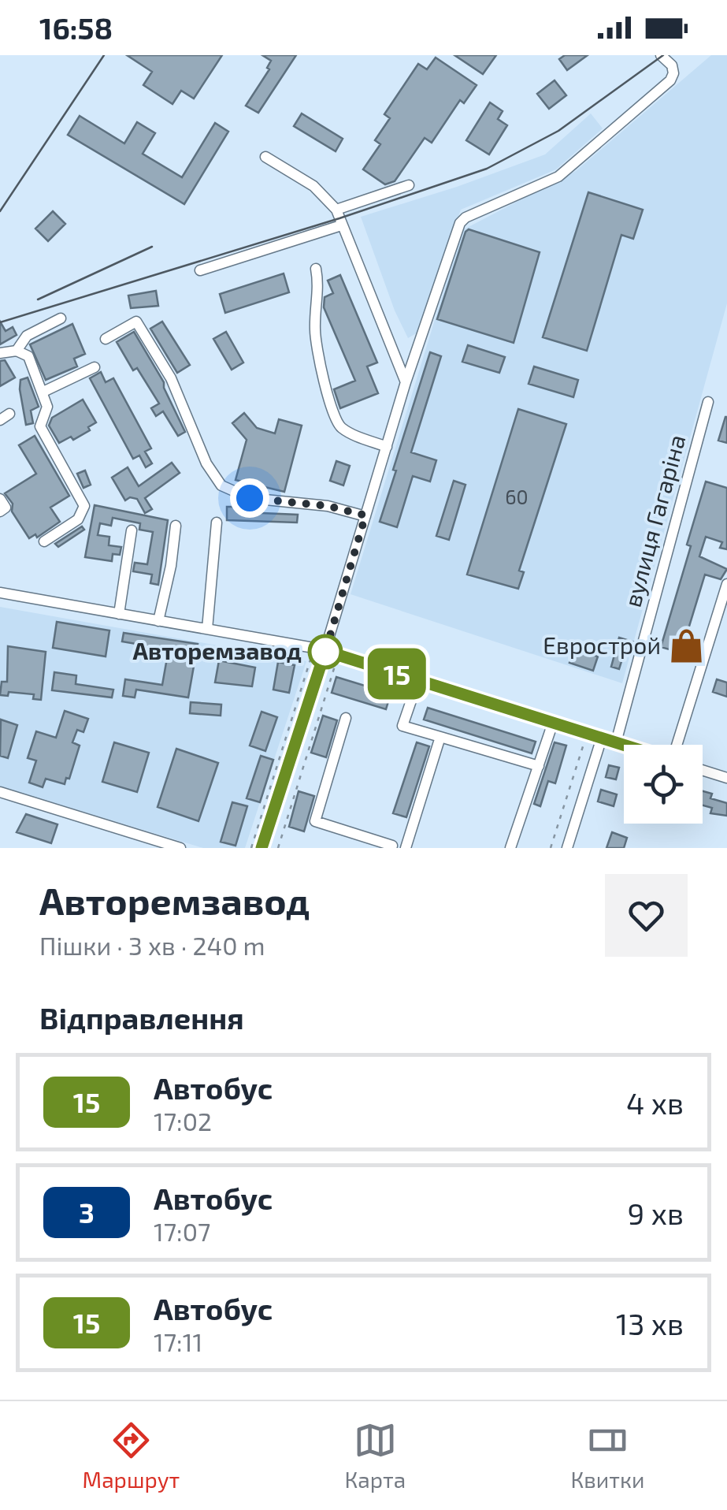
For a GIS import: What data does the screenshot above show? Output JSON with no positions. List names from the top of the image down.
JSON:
{
  "streets": {
    "street": ["вулиця Гагаріна"]
  },
  "places": {
    "shop": ["Еврострой"],
    "other": ["Авторемзавод"]
  },
  "lines": ["bus line 15"],
  "house_numbers": ["60"],
  "page": {
    "status": "16:58",
    "on_map": "15",
    "heading": [
      ["Авторемзавод", "Пішки · 3 хв · 240 m"],
      "Відправлення"
    ],
    "list": [
      {
        "mark": "15",
        "name": "Автобус",
        "note": "17:02",
        "value": "4 хв"
      },
      {
        "mark": "3",
        "name": "Автобус",
        "note": "17:07",
        "value": "9 хв"
      },
      {
        "mark": "15",
        "name": "Автобус",
        "note": "17:11",
        "value": "13 хв"
      }
    ],
    "tabs": ["Маршрут", "Карта", "Квитки"]
  }
}
